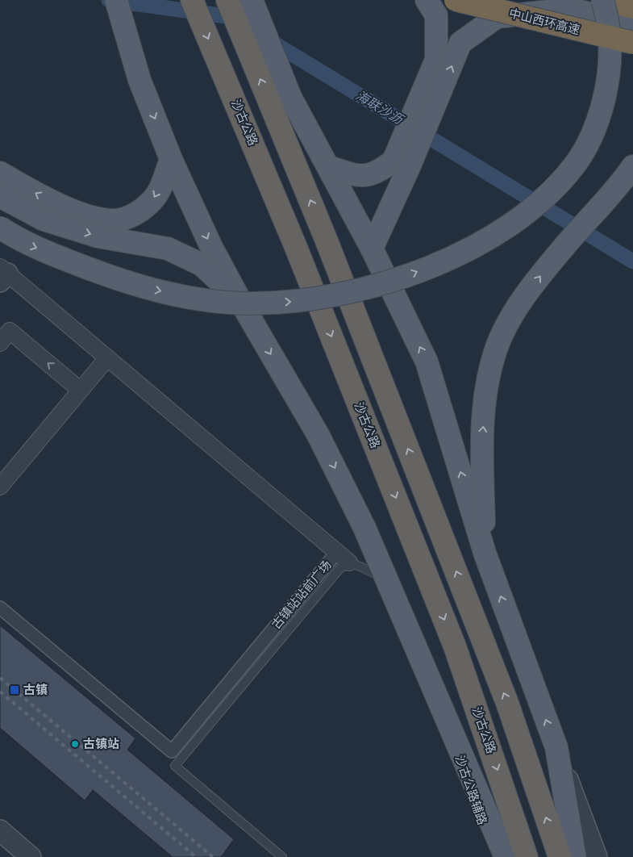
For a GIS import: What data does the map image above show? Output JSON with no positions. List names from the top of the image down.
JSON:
{
  "streets": {
    "highway": ["中山西环高速", "沙古公路"],
    "street": ["古镇站站前广场", "沙古公路辅路"]
  },
  "water": ["海联沙沥"],
  "places": {
    "transit": ["古镇"],
    "other": ["古镇站"]
  }
}
